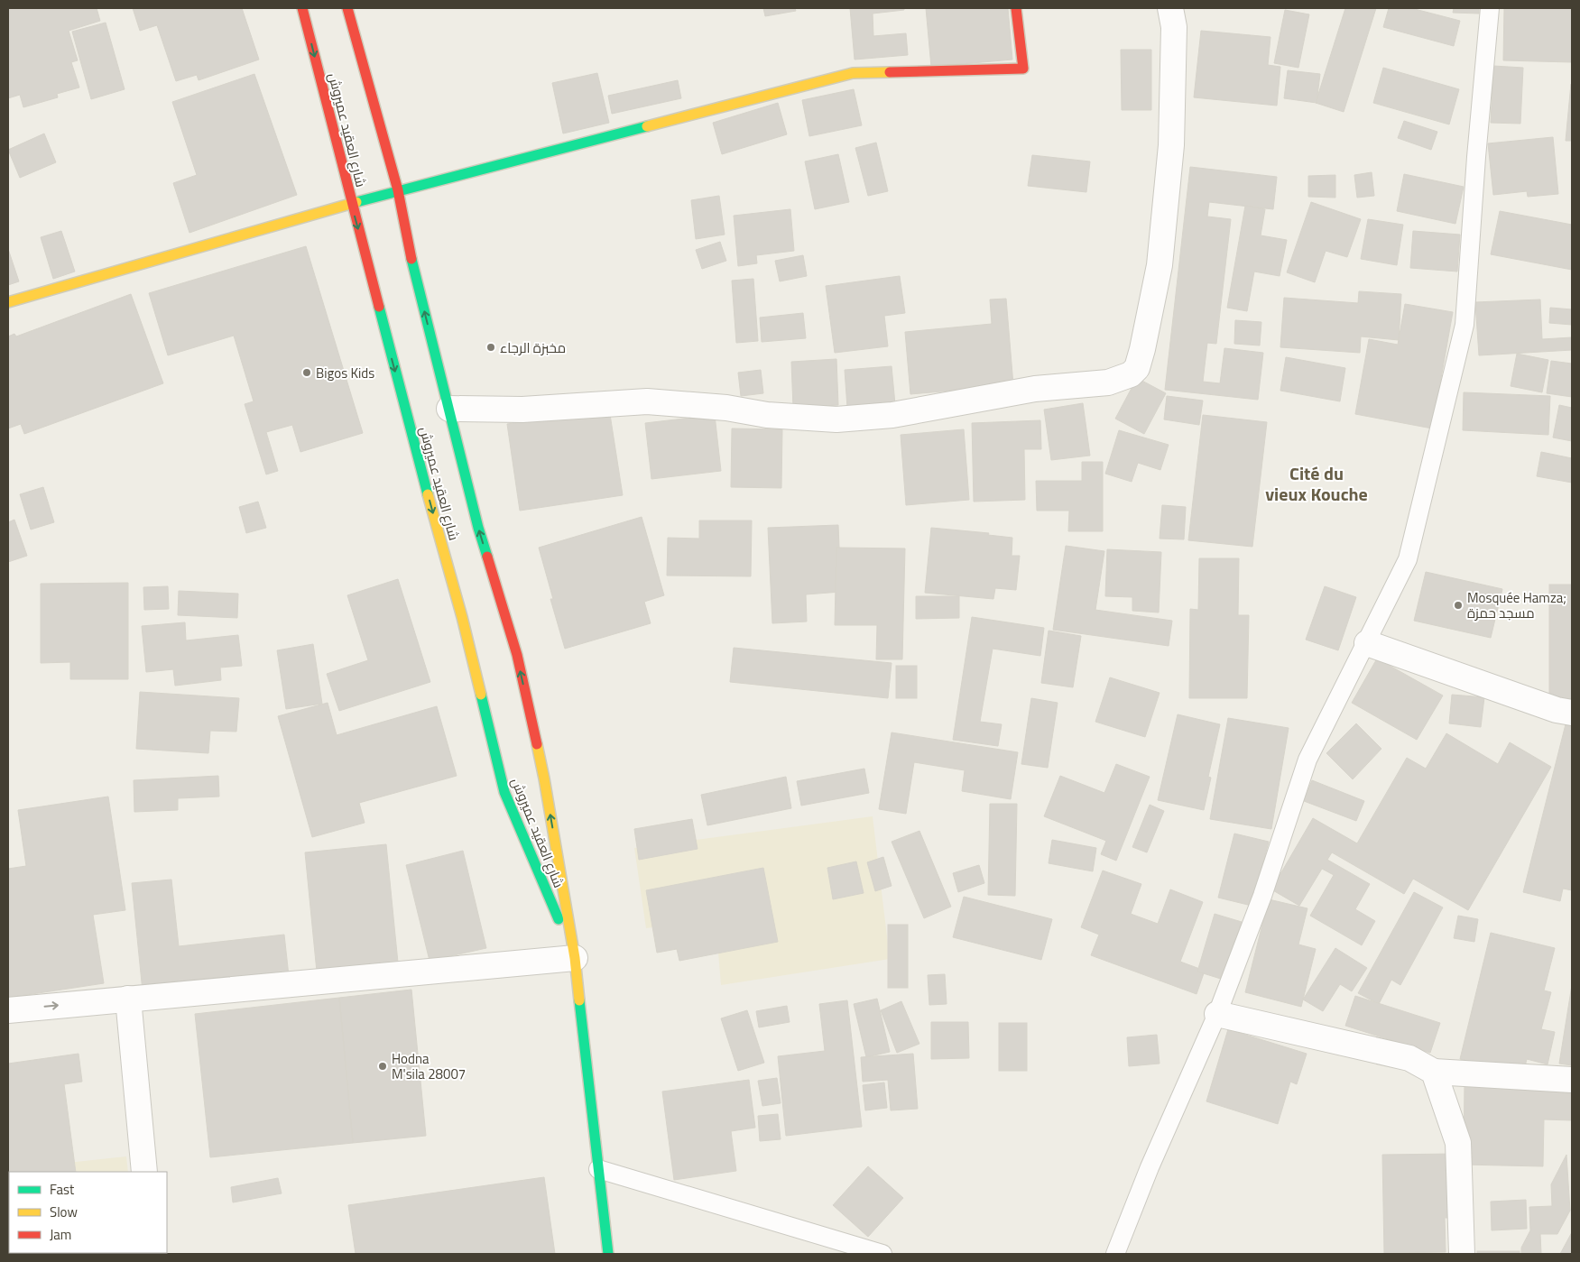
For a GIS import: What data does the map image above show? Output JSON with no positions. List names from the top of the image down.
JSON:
{
  "streets": {
    "main road": ["شارع العقيد عميروش"]
  },
  "districts": ["Cité du vieux Kouche"],
  "places": [
    "مخبزة الرجاء",
    "Bigos Kids",
    "Mosquée Hamza; مسجد حمزة",
    "Hodna M'sila 28007"
  ],
  "legend": ["Fast", "Slow", "Jam"]
}
